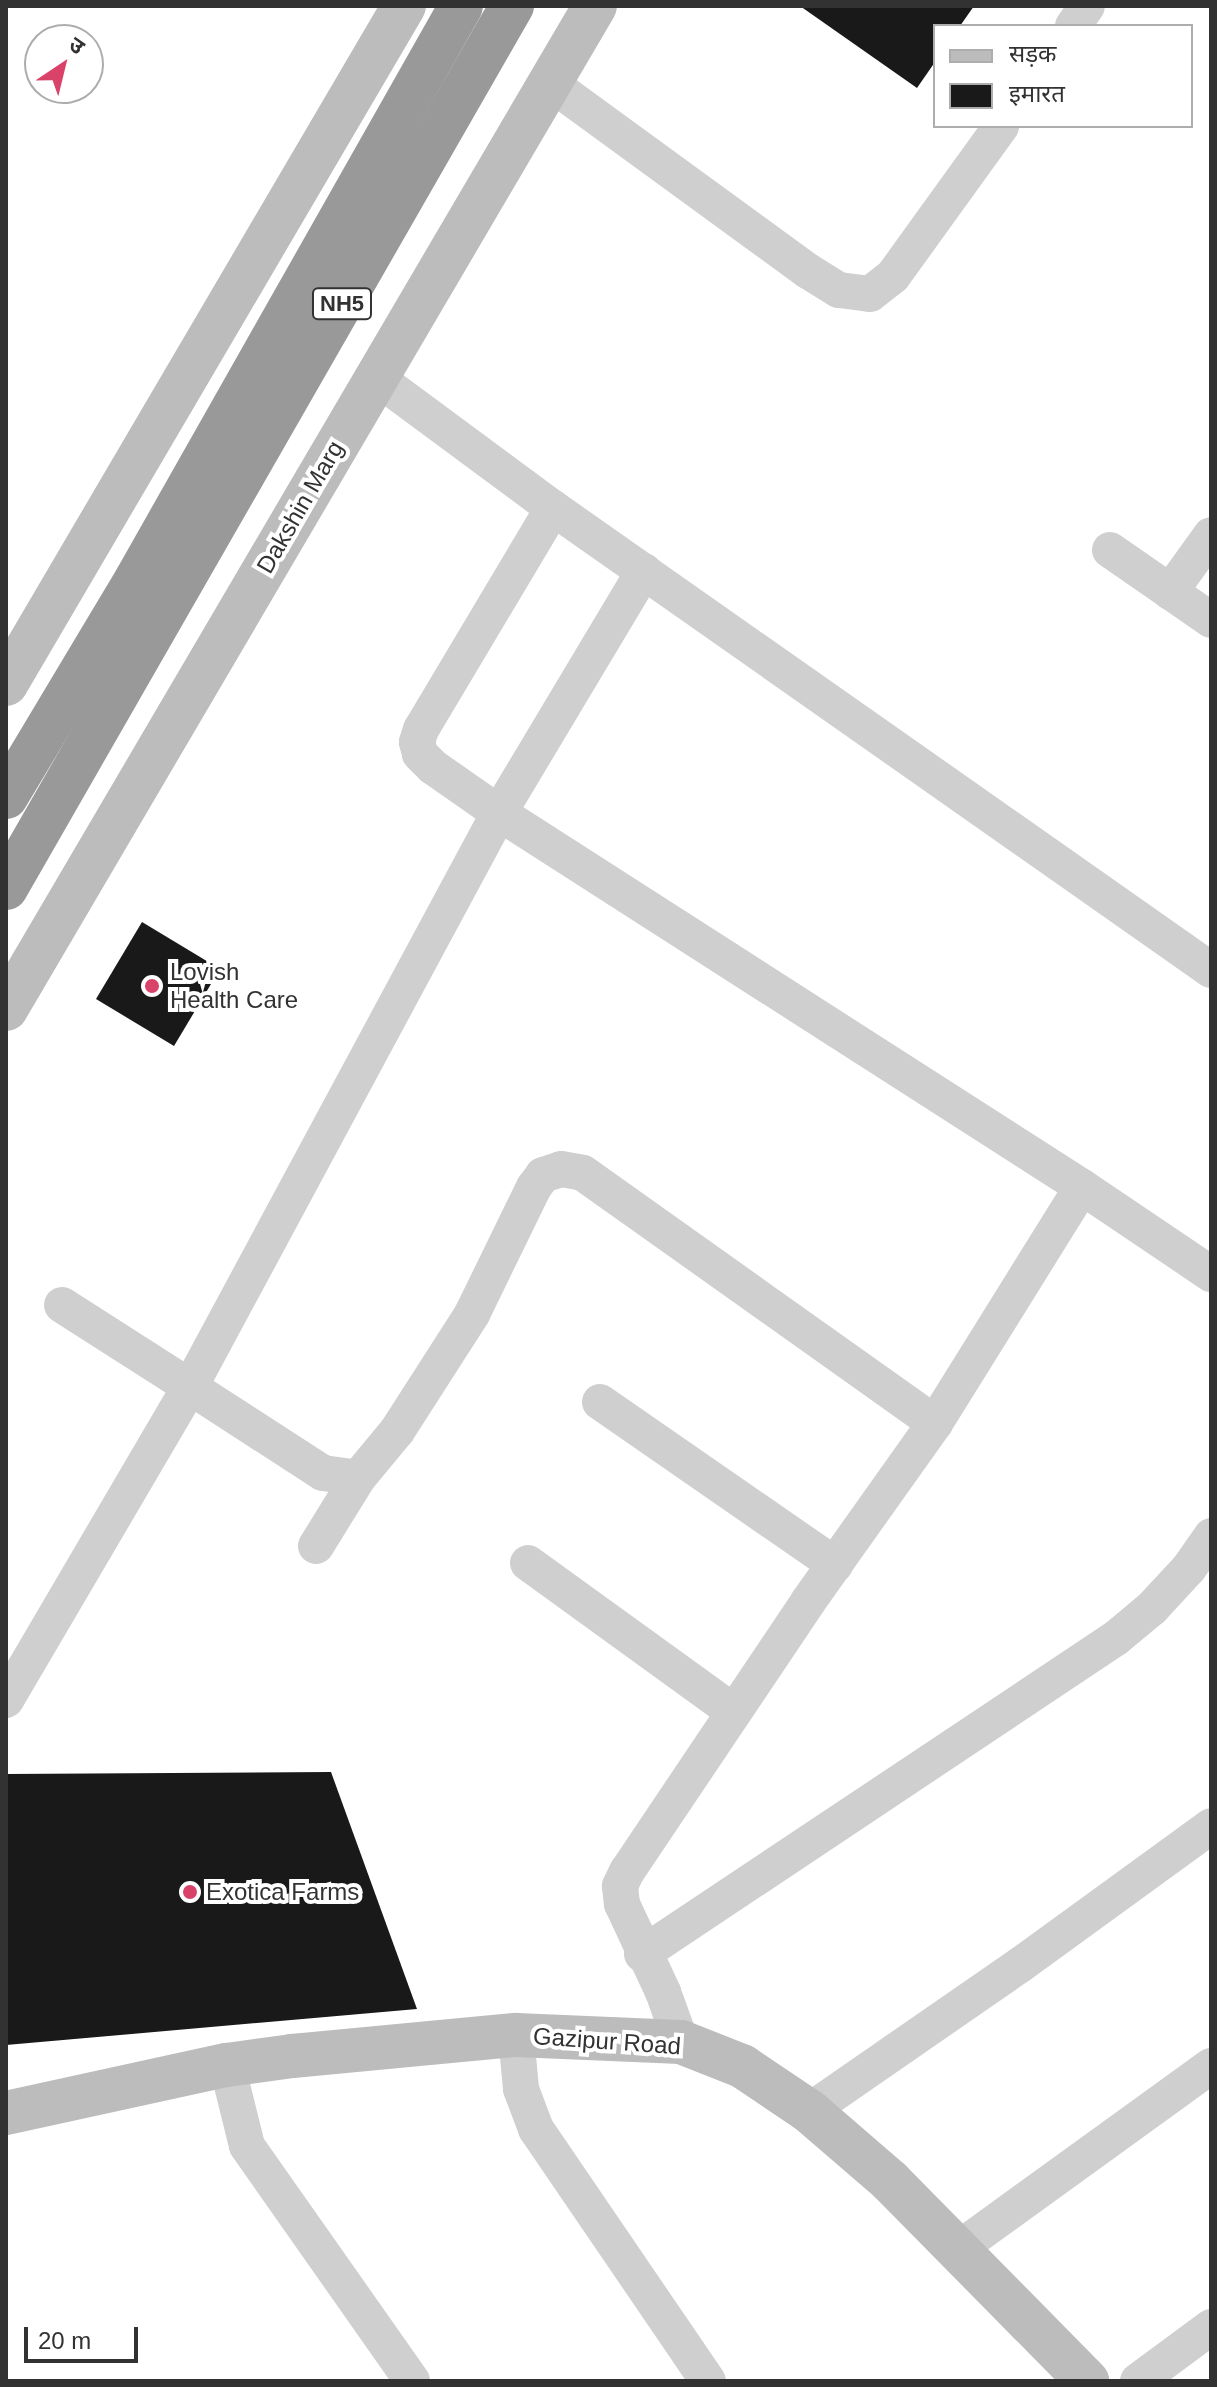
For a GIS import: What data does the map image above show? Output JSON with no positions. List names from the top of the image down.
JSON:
{
  "streets": {
    "highway": ["NH5"],
    "street": ["Dakshin Marg", "Gazipur Road"]
  },
  "places": ["Lovish Health Care", "Exotica Farms"],
  "legend": ["सड़क", "इमारत"],
  "scale_bar": "20 m",
  "north": "top right"
}
